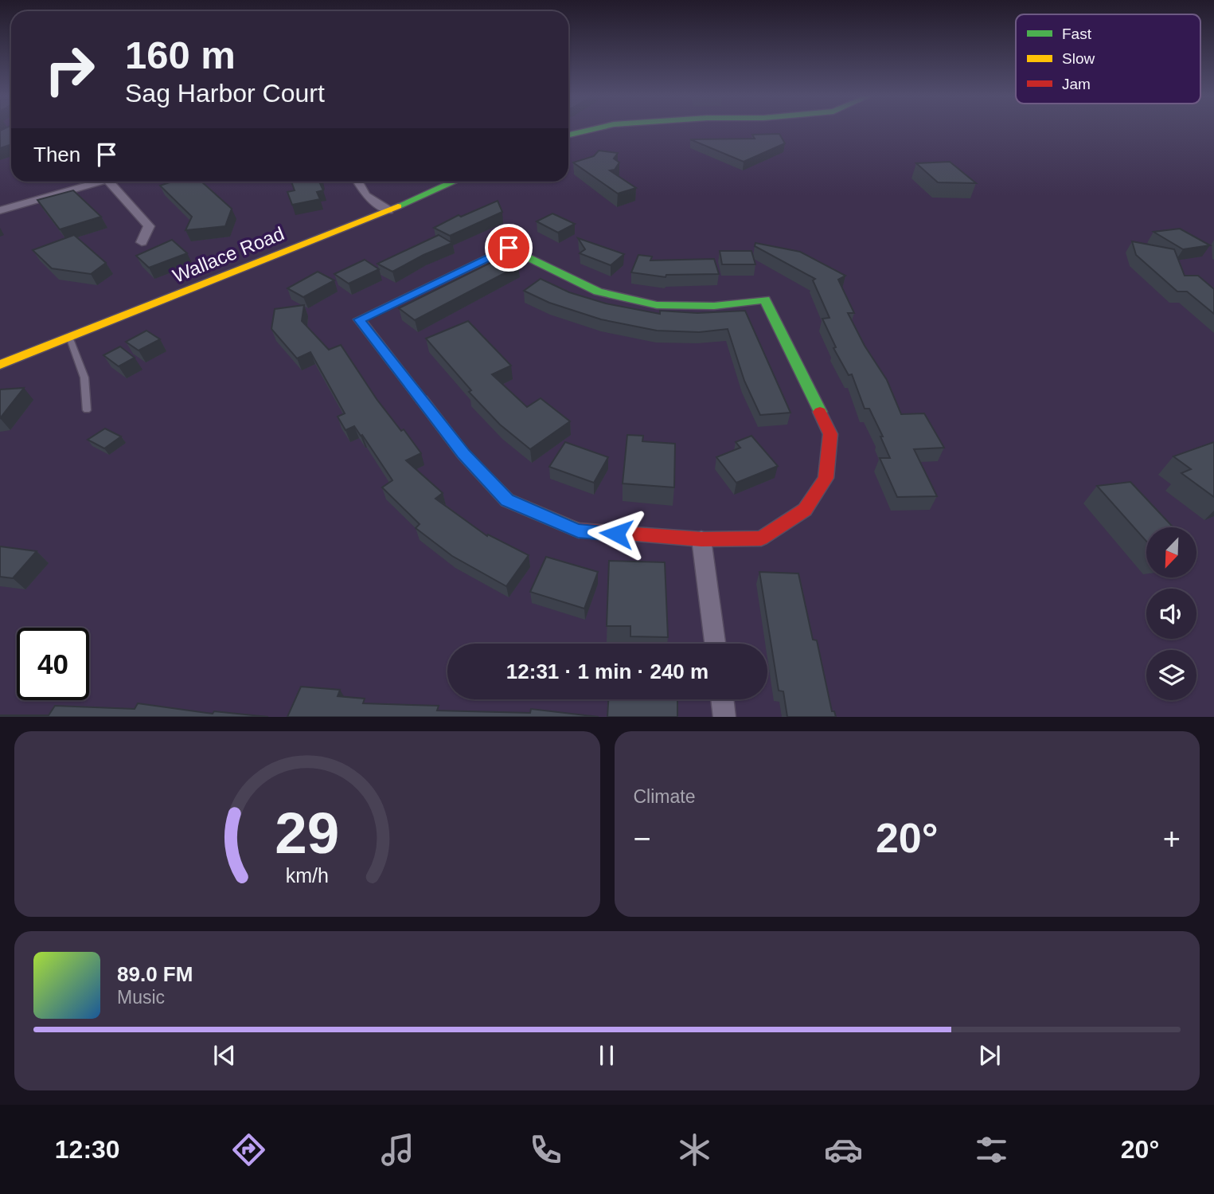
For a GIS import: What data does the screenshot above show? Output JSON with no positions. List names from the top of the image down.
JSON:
{
  "streets": {
    "street": ["Wallace Road"]
  },
  "legend": ["Fast", "Slow", "Jam"],
  "north": "bottom left",
  "page": {
    "turn": ["160 m", "Sag Harbor Court"],
    "then": "Then",
    "limit": "40",
    "trip": "12:31 · 1 min · 240 m",
    "tile": "Climate",
    "heat": ["−", "20°", "+"],
    "song": ["89.0 FM", "Music"],
    "tabs": ["12:30", "20°"],
    "gauge": ["29", "km/h"]
  }
}
